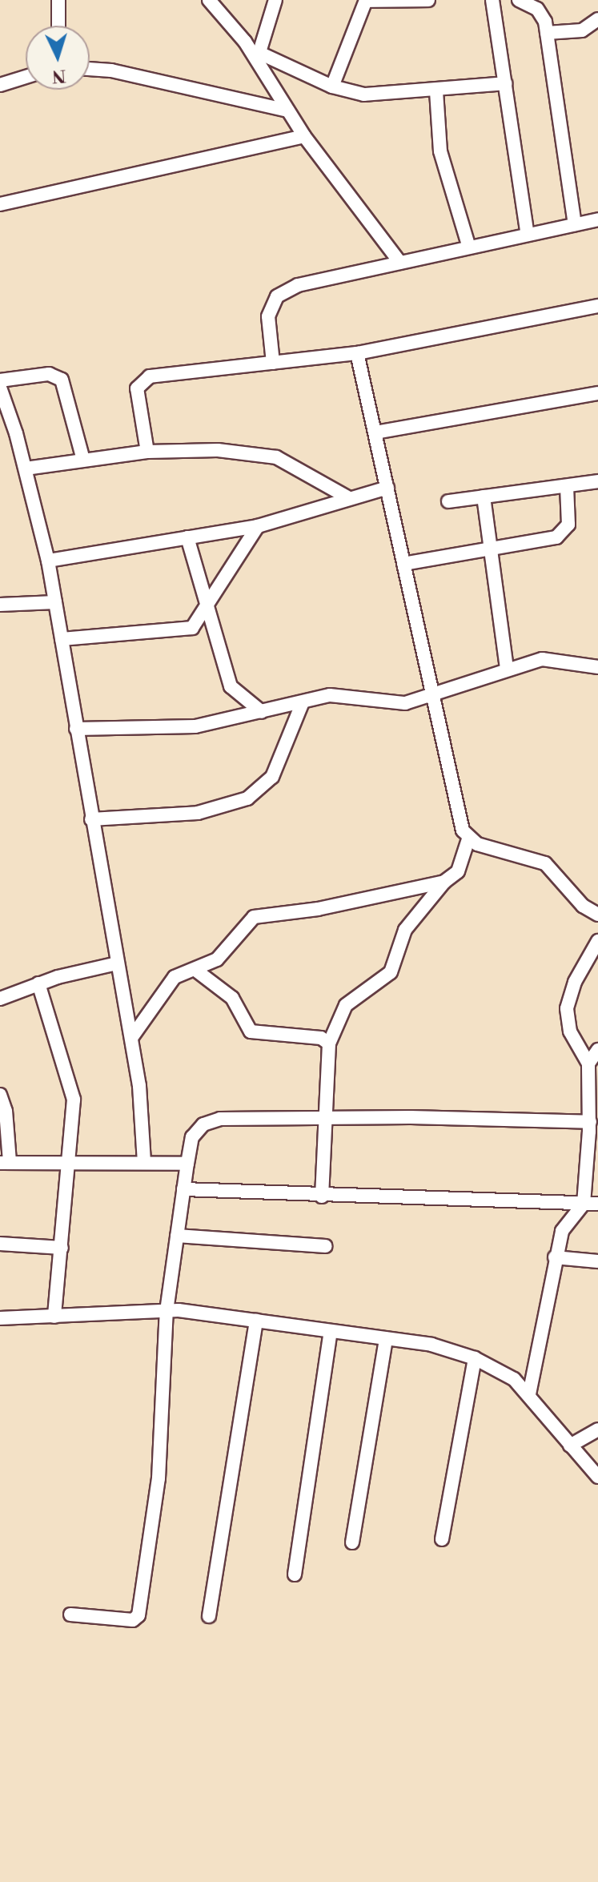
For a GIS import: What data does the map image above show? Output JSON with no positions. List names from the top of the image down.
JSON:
{
  "north": "bottom"
}
